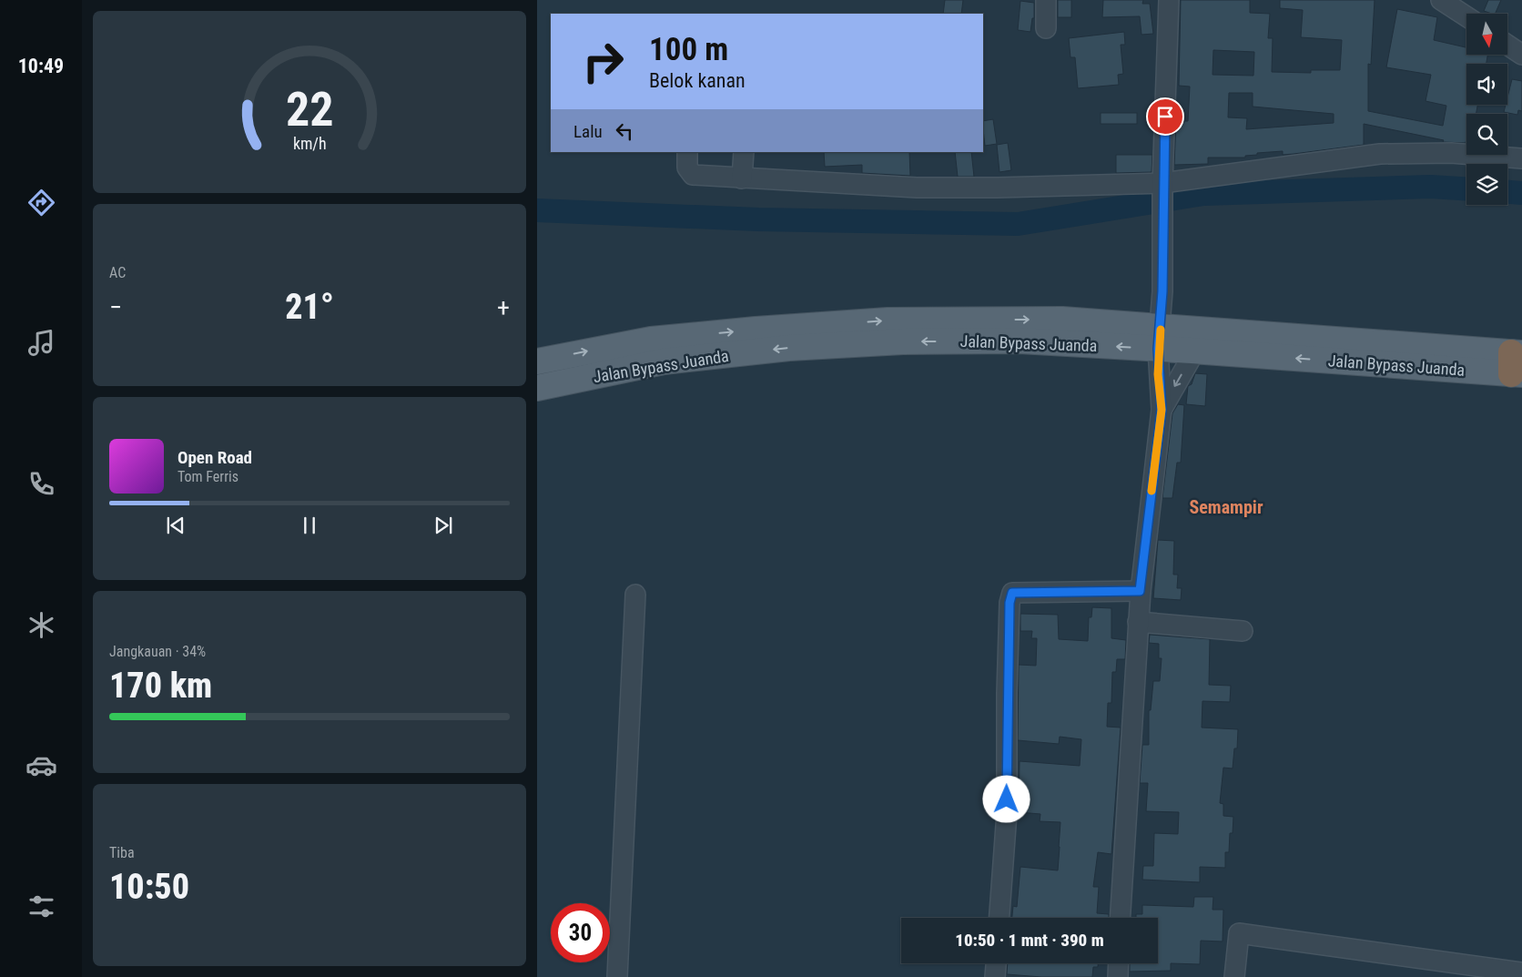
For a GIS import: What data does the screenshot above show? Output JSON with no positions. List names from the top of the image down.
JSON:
{
  "streets": {
    "main road": ["Jalan Bypass Juanda"]
  },
  "districts": ["Semampir"],
  "north": "bottom",
  "page": {
    "tabs": "10:49",
    "turn": ["100 m", "Belok kanan"],
    "then": "Lalu",
    "tile": [
      "AC",
      ["Jangkauan · 34%", "170 km"],
      ["Tiba", "10:50"]
    ],
    "heat": ["−", "21°", "+"],
    "song": ["Open Road", "Tom Ferris"],
    "limit": "30",
    "trip": "10:50 · 1 mnt · 390 m",
    "gauge": ["22", "km/h"]
  }
}
